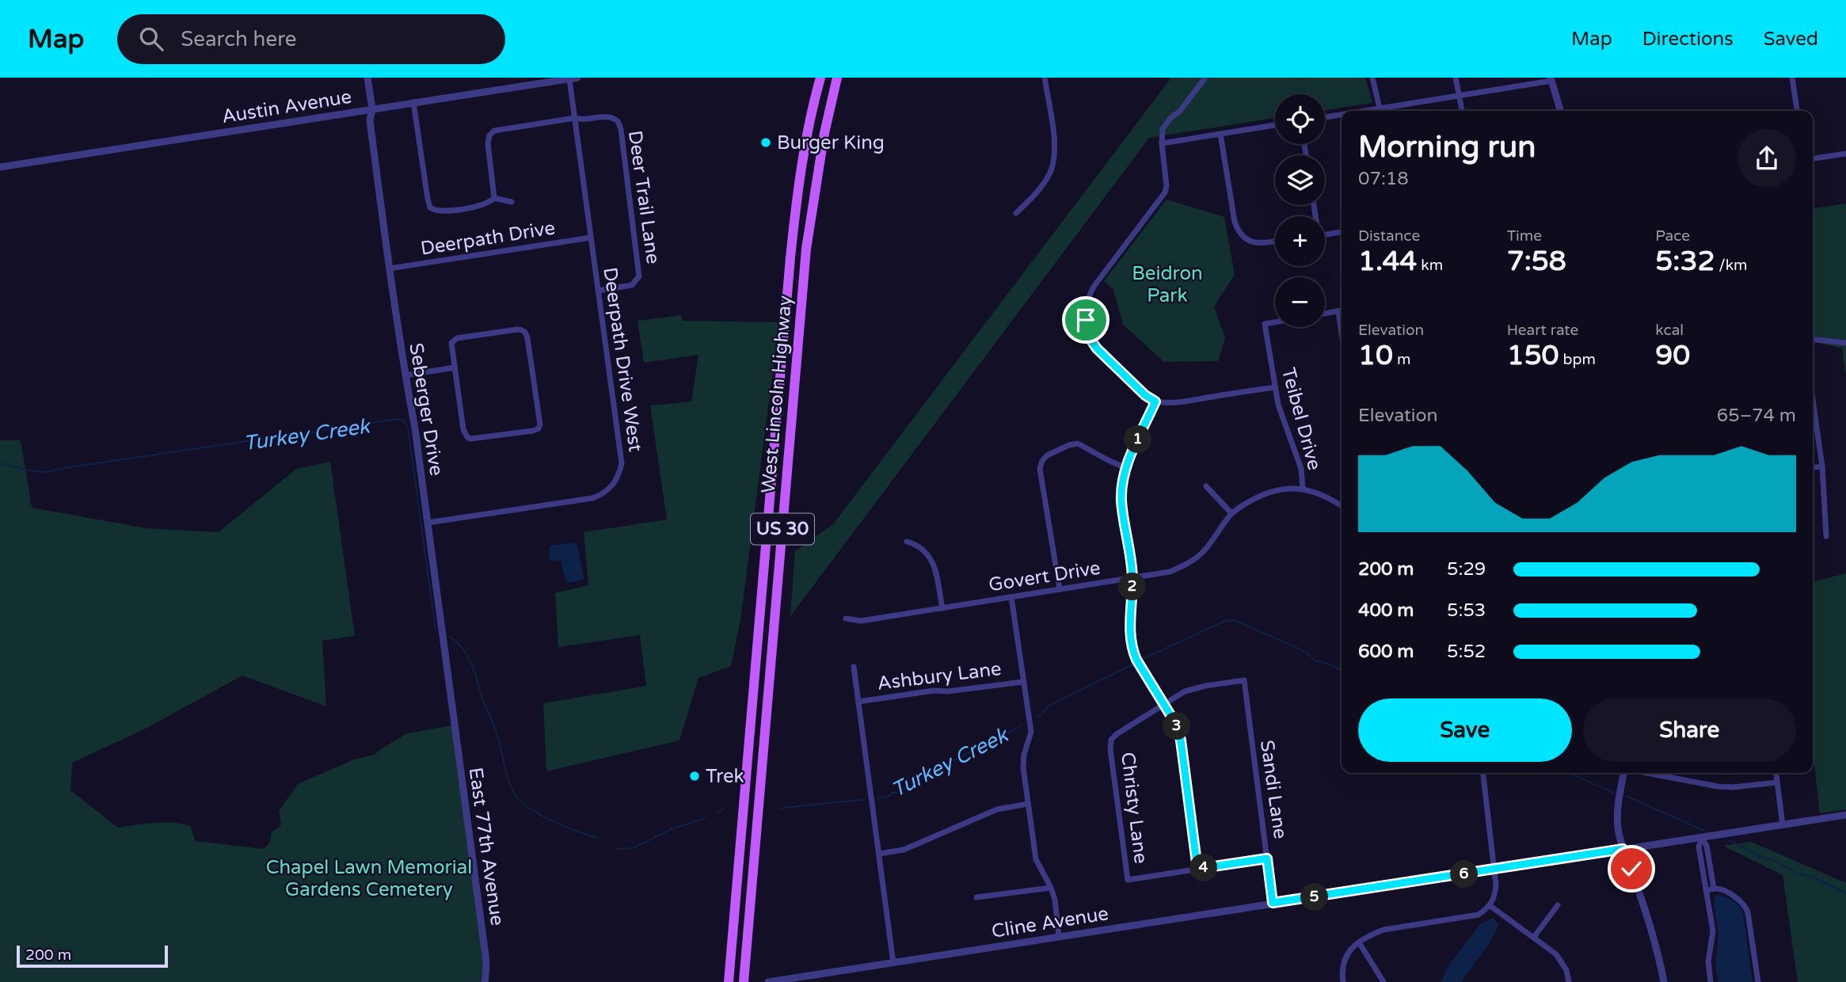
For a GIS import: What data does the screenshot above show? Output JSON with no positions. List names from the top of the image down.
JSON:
{
  "streets": {
    "main road": ["West Lincoln Highway", "US 30"],
    "street": [
      "Austin Avenue",
      "Deer Trail Lane",
      "Deerpath Drive",
      "Deerpath Drive West",
      "Seberger Drive",
      "Teibel Drive",
      "Govert Drive",
      "Ashbury Lane",
      "Sandi Lane",
      "Christy Lane",
      "East 77th Avenue",
      "Cline Avenue"
    ]
  },
  "crossings": [
    ["Austin Avenue", "Deerpath Drive West"],
    ["Austin Avenue", "Seberger Drive"],
    ["Deer Trail Lane", "Deerpath Drive West"],
    ["Deerpath Drive", "Deerpath Drive West"],
    ["Deerpath Drive", "Seberger Drive"],
    ["Deerpath Drive West", "Seberger Drive"],
    ["Seberger Drive", "East 77th Avenue"],
    ["Teibel Drive", "Govert Drive"],
    ["Sandi Lane", "Christy Lane"],
    ["Sandi Lane", "Cline Avenue"]
  ],
  "water": ["Turkey Creek"],
  "parks": ["Beidron Park", "Chapel Lawn Memorial Gardens Cemetery"],
  "places": ["Burger King", "Trek"],
  "scale_bar": "200 m",
  "page": {
    "header": "Map",
    "search": "Search here",
    "nav": ["Map", "Directions", "Saved"],
    "map_buttons": ["+", "−"],
    "heading": ["Morning run", "07:18"],
    "stats": [
      ["Distance", "1.44 km"],
      ["Time", "7:58"],
      ["Pace", "5:32 /km"],
      ["Elevation", "10 m"],
      ["Heart rate", "150 bpm"],
      ["kcal", "90"]
    ],
    "chart": ["Elevation", "65–74 m"],
    "pins": [
      "1",
      "2",
      "3",
      "4",
      "6",
      "5"
    ],
    "list": [
      {
        "name": "200 m",
        "note": "5:29"
      },
      {
        "name": "400 m",
        "note": "5:53"
      },
      {
        "name": "600 m",
        "note": "5:52"
      }
    ],
    "buttons": ["Save", "Share"],
    "scale": "200 m"
  }
}
